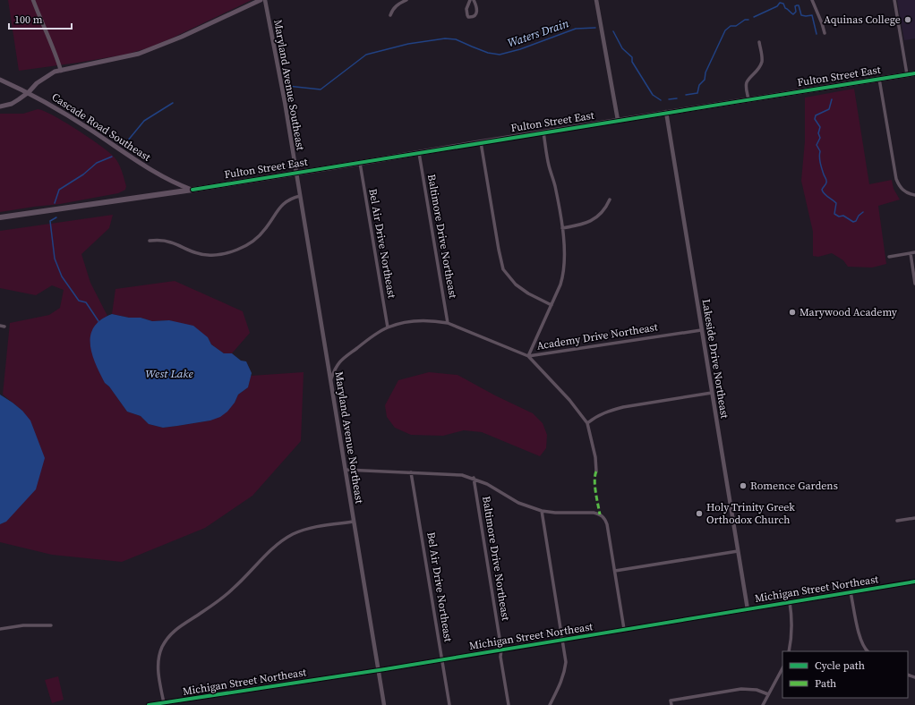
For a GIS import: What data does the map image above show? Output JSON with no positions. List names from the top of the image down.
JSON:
{
  "streets": {
    "main road": ["Fulton Street East", "Cascade Road Southeast", "Michigan Street Northeast"],
    "street": [
      "Maryland Avenue Southeast",
      "Baltimore Drive Northeast",
      "Bel Air Drive Northeast",
      "Academy Drive Northeast",
      "Lakeside Drive Northeast",
      "Maryland Avenue Northeast"
    ]
  },
  "crossings": [
    ["Fulton Street East", "Maryland Avenue Southeast"],
    ["Fulton Street East", "Cascade Road Southeast"],
    ["Fulton Street East", "Baltimore Drive Northeast"],
    ["Fulton Street East", "Bel Air Drive Northeast"],
    ["Fulton Street East", "Lakeside Drive Northeast"],
    ["Fulton Street East", "Maryland Avenue Northeast"],
    ["Maryland Avenue Southeast", "Maryland Avenue Northeast"],
    ["Baltimore Drive Northeast", "Academy Drive Northeast"],
    ["Baltimore Drive Northeast", "Michigan Street Northeast"],
    ["Bel Air Drive Northeast", "Academy Drive Northeast"],
    ["Bel Air Drive Northeast", "Michigan Street Northeast"],
    ["Academy Drive Northeast", "Lakeside Drive Northeast"],
    ["Academy Drive Northeast", "Maryland Avenue Northeast"],
    ["Lakeside Drive Northeast", "Michigan Street Northeast"],
    ["Maryland Avenue Northeast", "Michigan Street Northeast"]
  ],
  "water": ["Waters Drain", "West Lake"],
  "places": [
    "Aquinas College",
    "Marywood Academy",
    "Romence Gardens",
    "Holy Trinity Greek Orthodox Church"
  ],
  "legend": ["Cycle path", "Path"],
  "scale_bar": "100 m"
}
